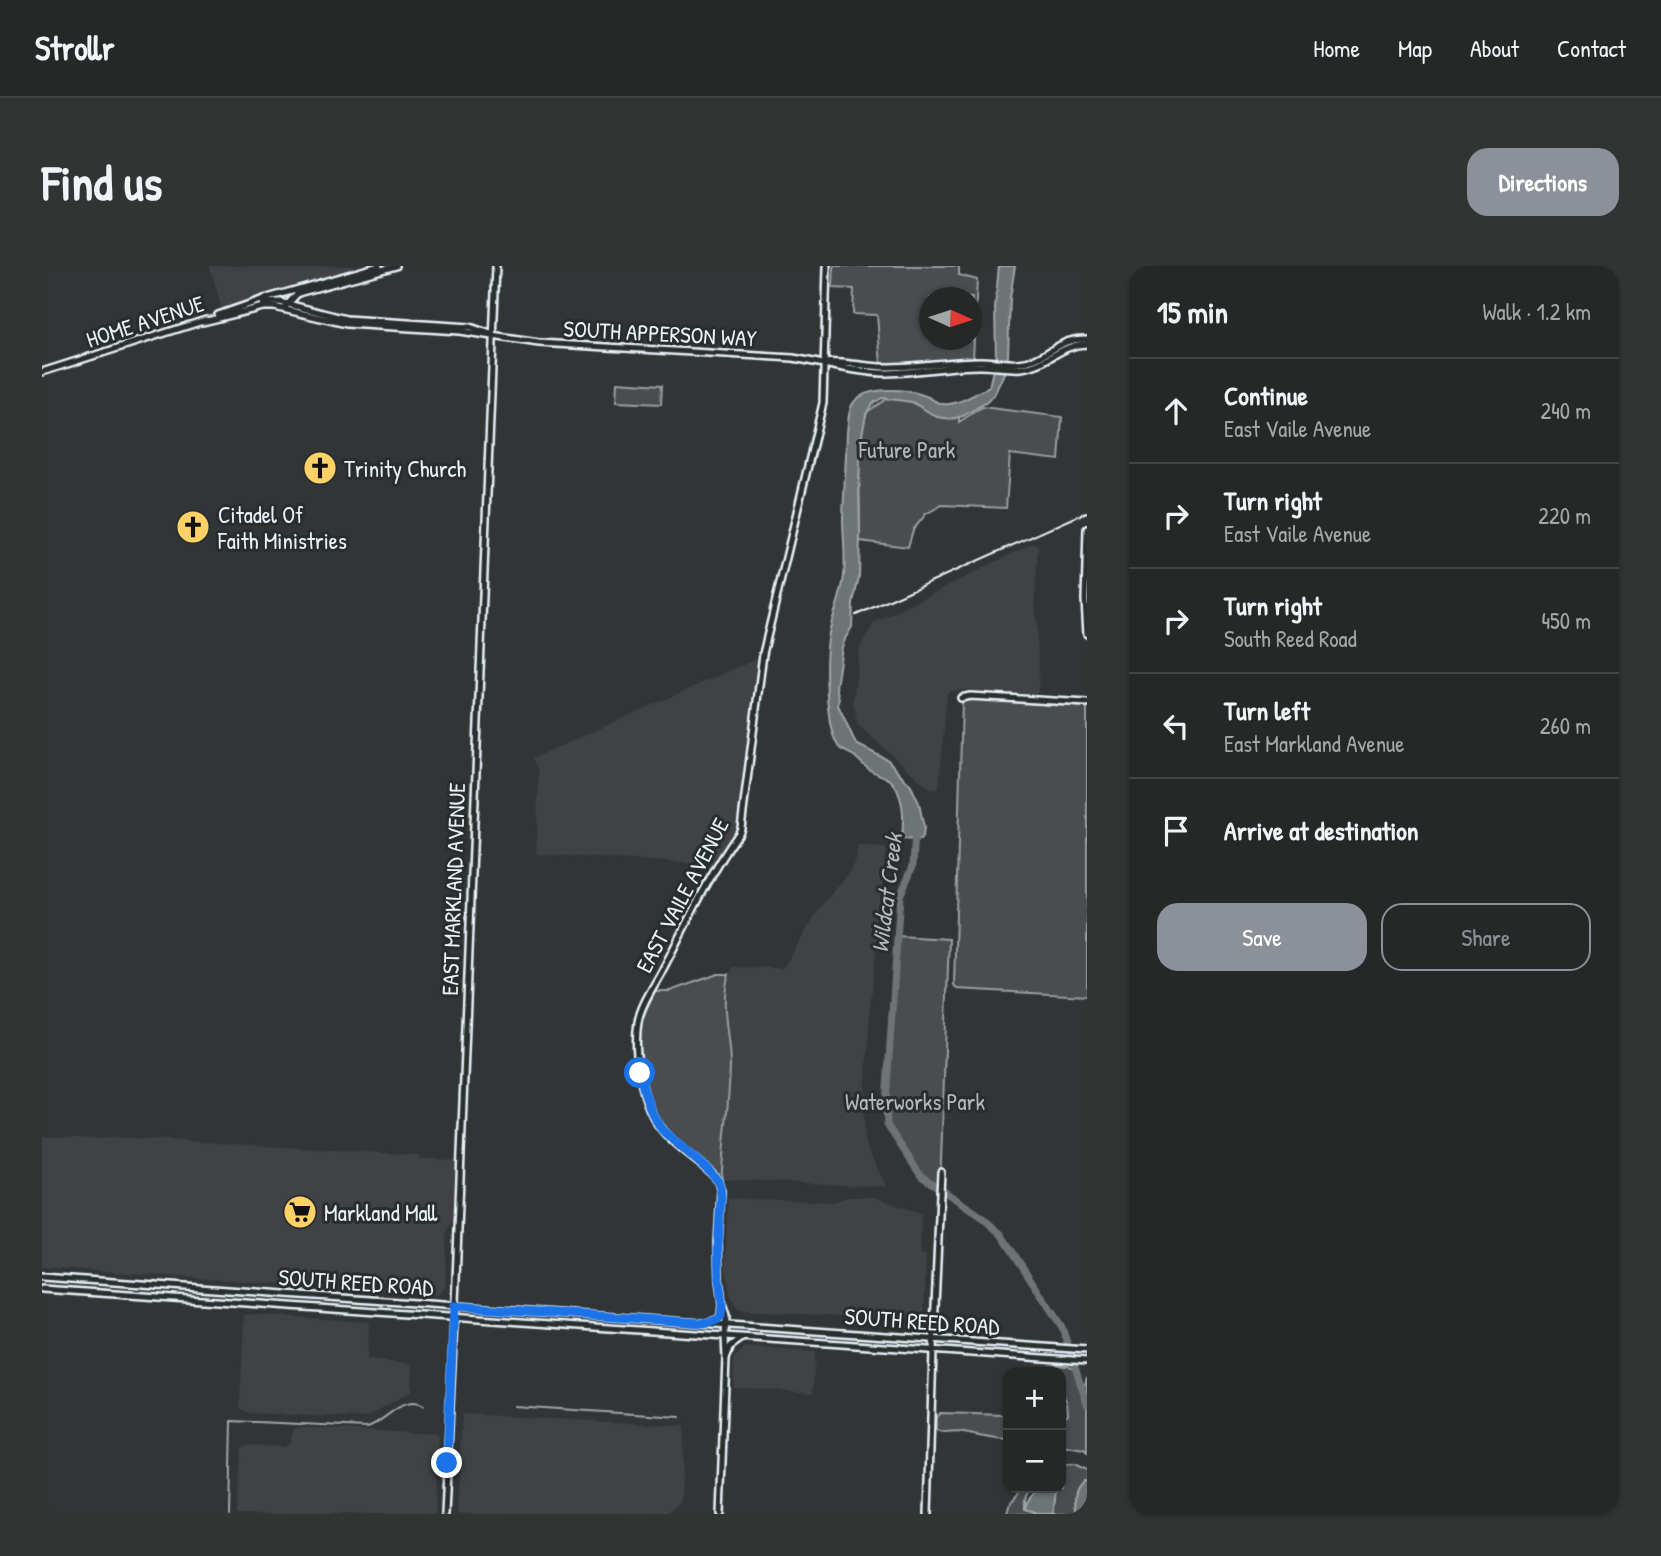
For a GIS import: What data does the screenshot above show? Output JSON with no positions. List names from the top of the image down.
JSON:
{
  "streets": {
    "main road": [
      "HOME AVENUE",
      "SOUTH APPERSON WAY",
      "EAST MARKLAND AVENUE",
      "EAST VAILE AVENUE",
      "SOUTH REED ROAD"
    ]
  },
  "crossings": [
    ["HOME AVENUE", "SOUTH APPERSON WAY"],
    ["SOUTH APPERSON WAY", "EAST MARKLAND AVENUE"],
    ["SOUTH APPERSON WAY", "EAST VAILE AVENUE"],
    ["EAST MARKLAND AVENUE", "SOUTH REED ROAD"],
    ["EAST VAILE AVENUE", "SOUTH REED ROAD"]
  ],
  "water": ["Wildcat Creek"],
  "parks": ["Future Park", "Waterworks Park"],
  "places": {
    "church": ["Trinity Church", "Citadel Of Faith Ministries"],
    "supermarket": ["Markland Mall"]
  },
  "north": "right",
  "page": {
    "header": "Strollr",
    "nav": [
      "Home",
      "Map",
      "About",
      "Contact"
    ],
    "buttons": [
      "Directions",
      ["Save", "Share"]
    ],
    "title": "Find us",
    "heading": ["15 min", "Walk · 1.2 km"],
    "list": [
      ["Continue", "East Vaile Avenue", "240 m"],
      ["Turn right", "East Vaile Avenue", "220 m"],
      ["Turn right", "South Reed Road", "450 m"],
      ["Turn left", "East Markland Avenue", "260 m"],
      "Arrive at destination"
    ],
    "map_buttons": ["+", "−"]
  }
}
